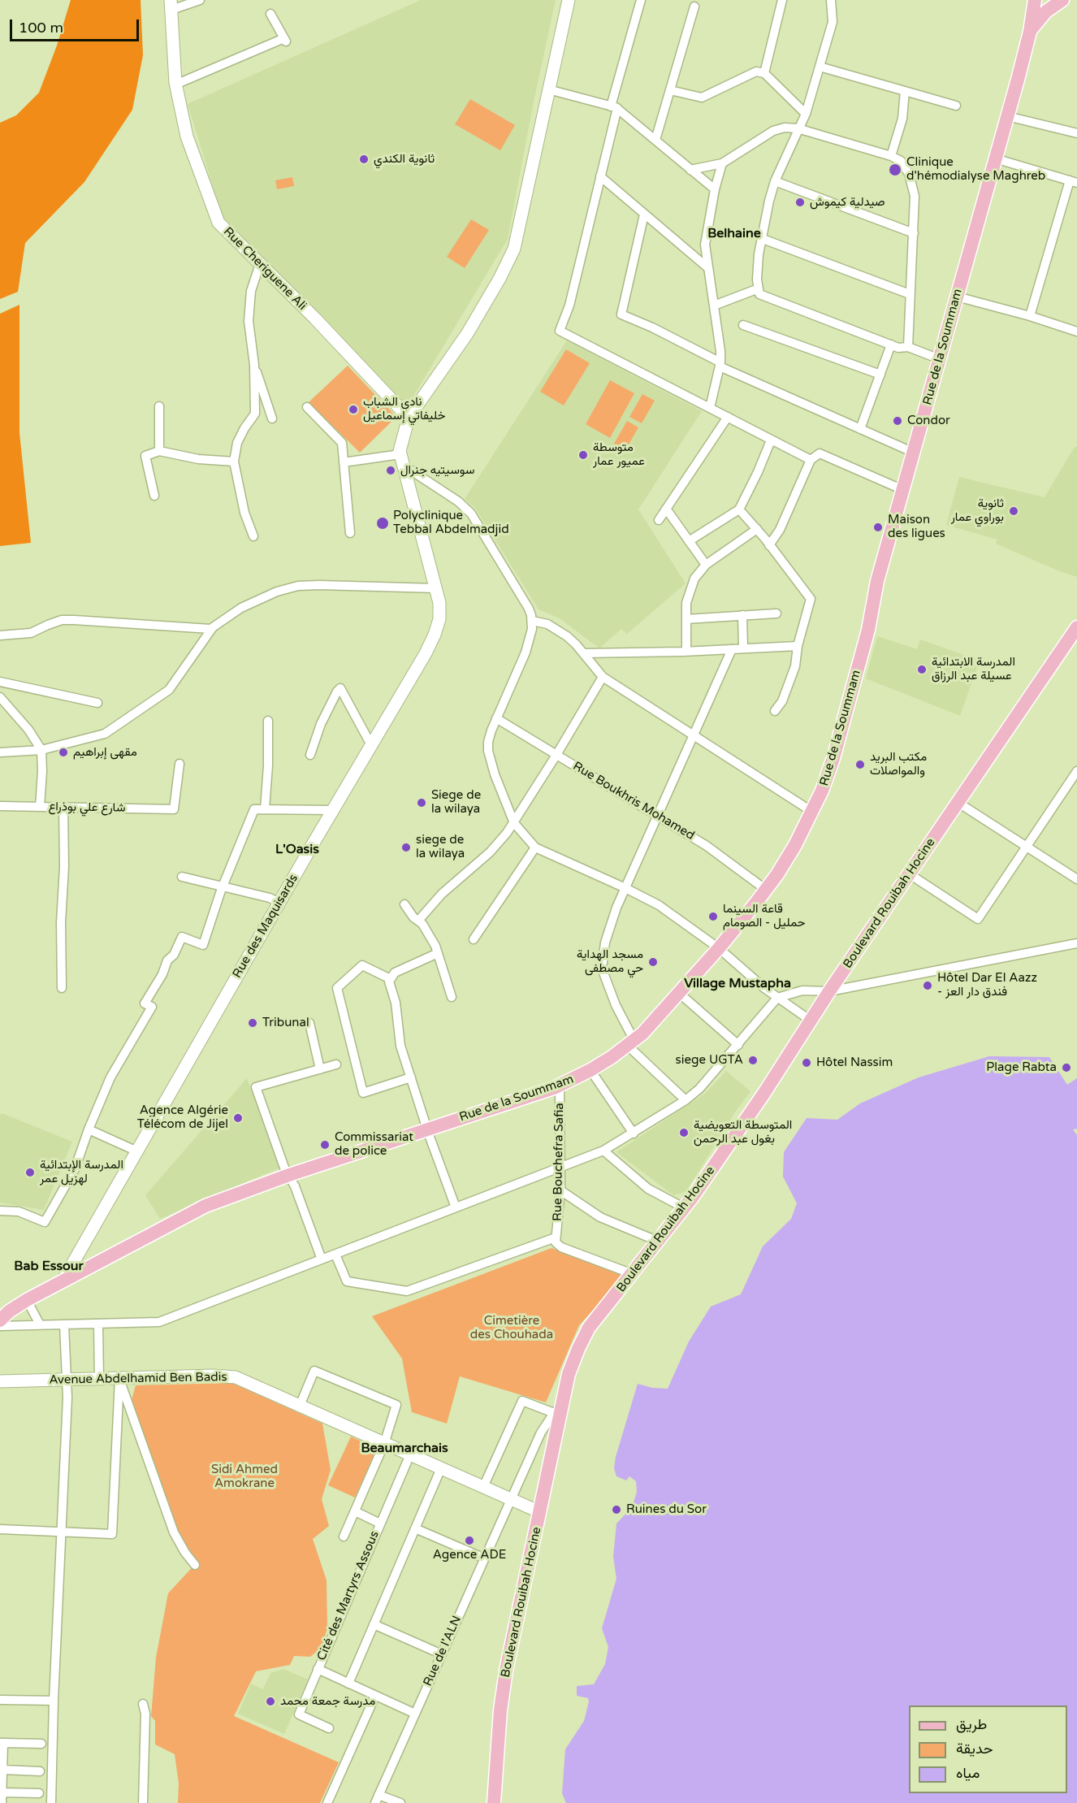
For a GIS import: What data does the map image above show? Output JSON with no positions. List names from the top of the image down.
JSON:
{
  "streets": {
    "main road": [
      "Rue Cheriguene Ali",
      "Rue de la Soummam",
      "Boulevard Rouibah Hocine",
      "Rue des Maquisards",
      "Avenue Abdelhamid Ben Badis"
    ],
    "street": [
      "Rue Boukhris Mohamed",
      "شارع علي بوذراع",
      "Rue Bouchefra Safia",
      "Cité des Martyrs Assous",
      "Rue de l'ALN"
    ]
  },
  "crossings": [
    ["Rue de la Soummam", "Rue Boukhris Mohamed"],
    ["Rue de la Soummam", "Rue des Maquisards"],
    ["Rue de la Soummam", "Rue Bouchefra Safia"],
    ["Boulevard Rouibah Hocine", "Avenue Abdelhamid Ben Badis"],
    ["Boulevard Rouibah Hocine", "Rue de l'ALN"],
    ["Avenue Abdelhamid Ben Badis", "Cité des Martyrs Assous"],
    ["Avenue Abdelhamid Ben Badis", "Rue de l'ALN"],
    ["Cité des Martyrs Assous", "Rue de l'ALN"]
  ],
  "districts": [
    "Belhaine",
    "L'Oasis",
    "Village Mustapha",
    "Bab Essour",
    "Beaumarchais"
  ],
  "parks": ["Cimetière des Chouhada", "Sidi Ahmed Amokrane"],
  "places": [
    "ثانوية الكندي",
    "Clinique d'hémodialyse Maghreb",
    "صيدلية كيموش",
    "نادي الشباب خليفاتي إسماعيل",
    "Condor",
    "متوسطة عميور عمار",
    "سوسيتيه جنرال",
    "ثانوية بوراوي عمار",
    "Polyclinique Tebbal Abdelmadjid",
    "Maison des ligues",
    "المدرسة الابتدائية عسيلة عبد الرزاق",
    "مقهى إبراهيم",
    "مكتب البريد والمواصلات",
    "Siege de la wilaya",
    "siege de la wilaya",
    "قاعة السينما حمليل - الصومام",
    "مسجد الهداية حي مصطفى",
    "Hôtel Dar El Aazz - فندق دار العز",
    "Tribunal",
    "siege UGTA",
    "Hôtel Nassim",
    "Plage Rabta",
    "Agence Algérie Télécom de Jijel",
    "المتوسطة التعويضية بغول عبد الرحمن",
    "Commissariat de police",
    "المدرسة الإبتدائية لهزيل عمر",
    "Ruines du Sor",
    "Agence ADE",
    "مدرسة جمعة محمد"
  ],
  "legend": ["طريق", "حديقة", "مياه"],
  "scale_bar": "100 m"
}
